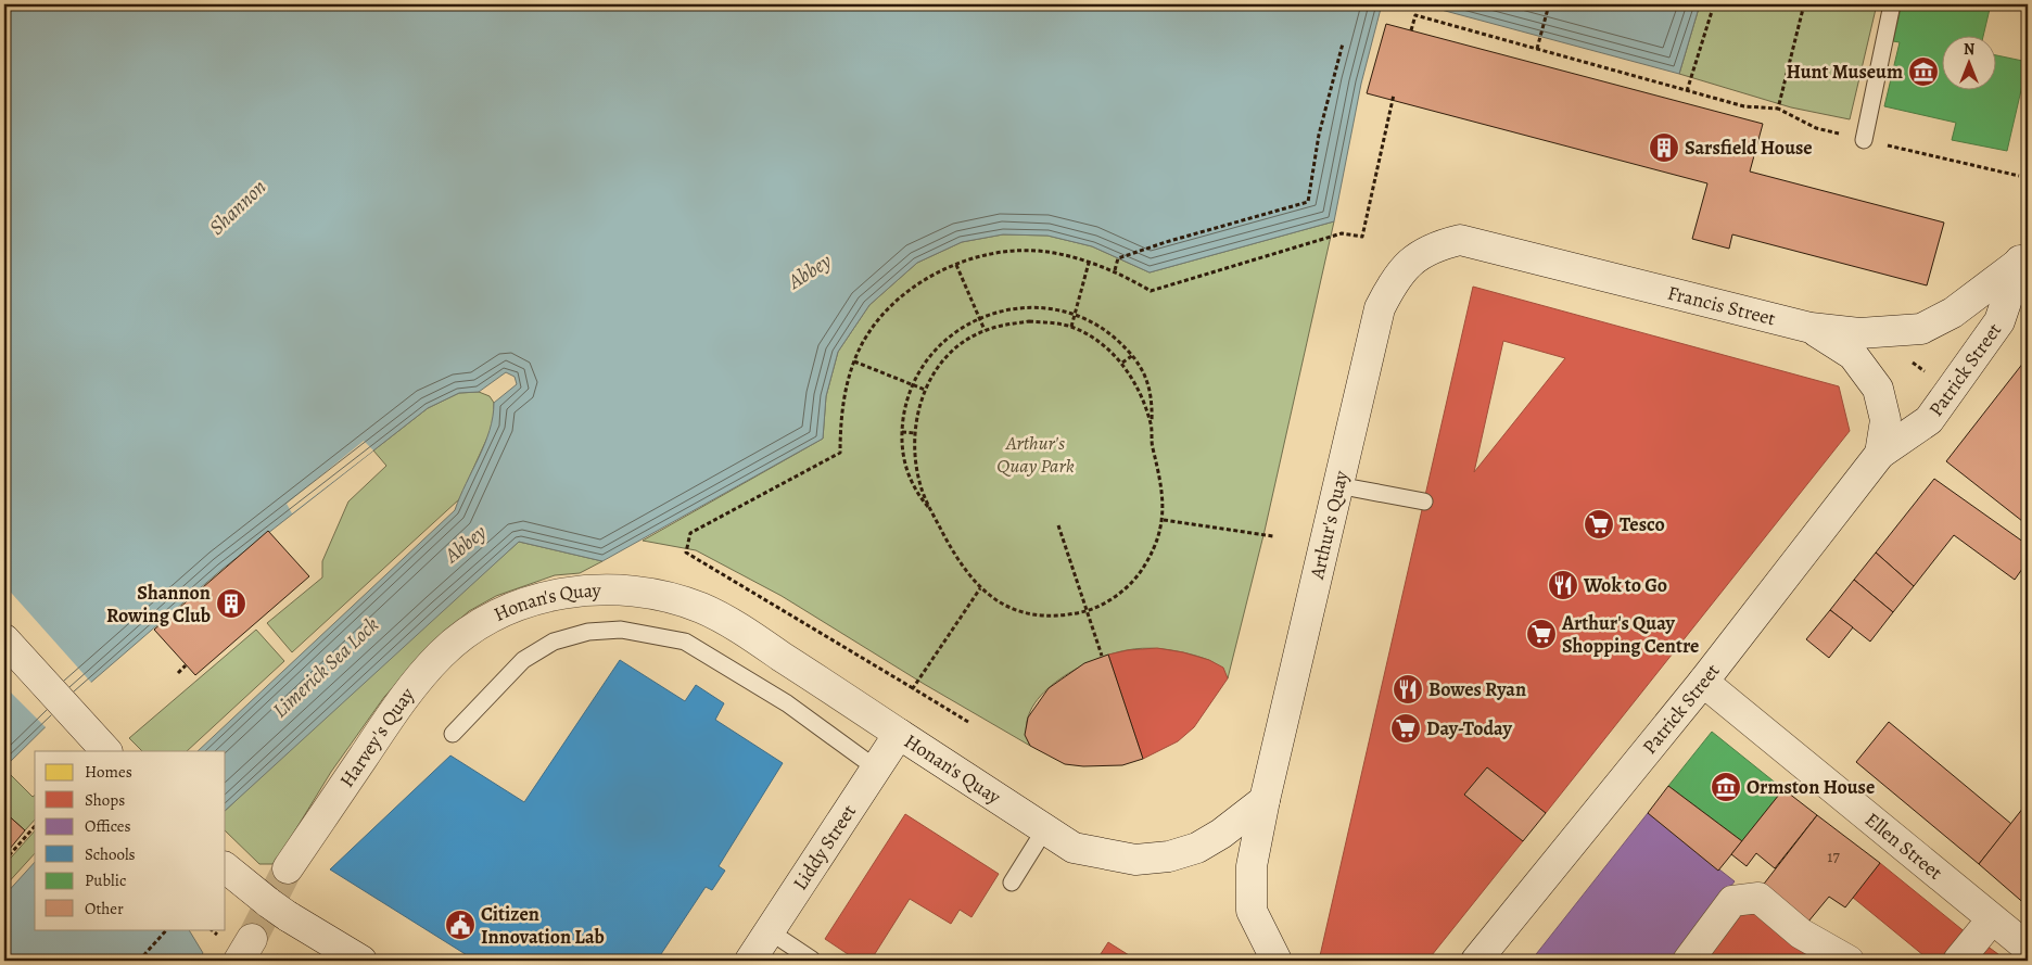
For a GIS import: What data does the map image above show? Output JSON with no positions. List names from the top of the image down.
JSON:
{
  "streets": {
    "main road": [
      "Francis Street",
      "Patrick Street",
      "Arthur's Quay",
      "Honan's Quay",
      "Harvey's Quay",
      "Liddy Street",
      "Ellen Street"
    ]
  },
  "crossings": [
    ["Francis Street", "Patrick Street"],
    ["Francis Street", "Arthur's Quay"],
    ["Patrick Street", "Ellen Street"],
    ["Arthur's Quay", "Honan's Quay"],
    ["Honan's Quay", "Harvey's Quay"],
    ["Honan's Quay", "Liddy Street"]
  ],
  "water": ["Shannon", "Abbey", "Limerick Sea Lock"],
  "parks": ["Arthur's Quay Park"],
  "places": {
    "museum": ["Hunt Museum", "Ormston House"],
    "building": ["Sarsfield House", "Shannon Rowing Club"],
    "supermarket": ["Tesco", "Arthur's Quay Shopping Centre", "Day-Today"],
    "restaurant": ["Wok to Go", "Bowes Ryan"],
    "public building": ["Citizen Innovation Lab"]
  },
  "house_numbers": ["17"],
  "legend": [
    "Homes",
    "Shops",
    "Offices",
    "Schools",
    "Public",
    "Other"
  ],
  "north": "top"
}
